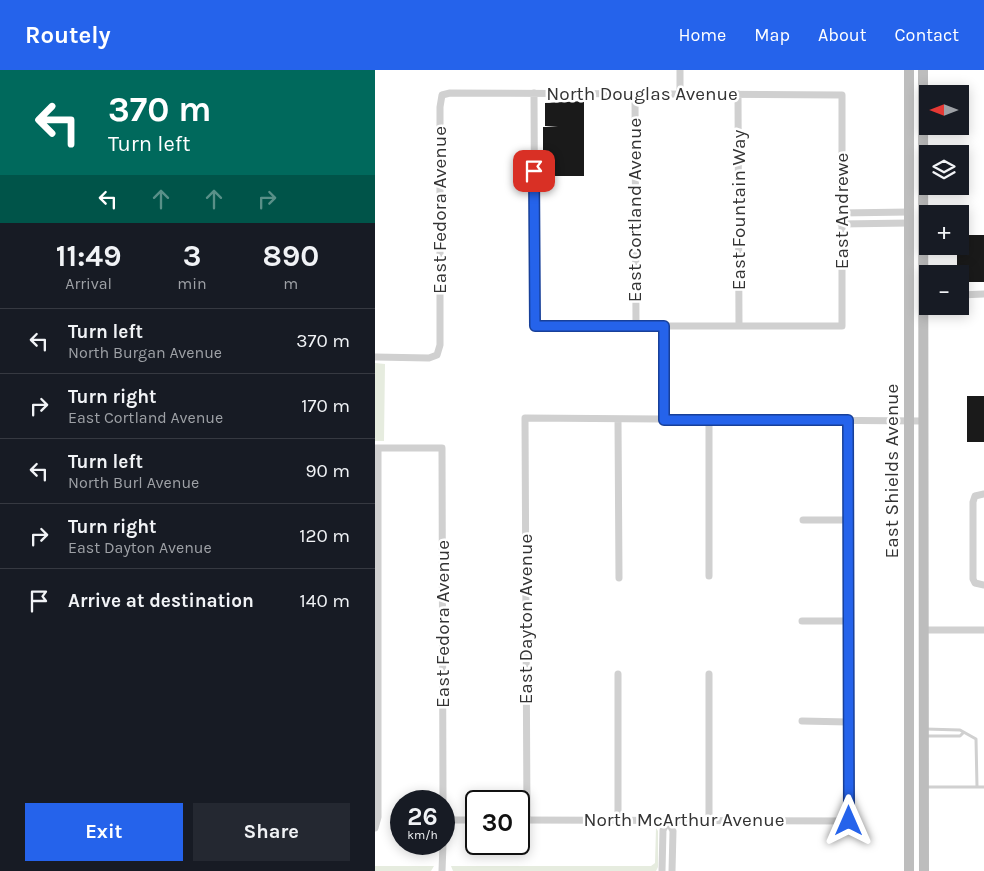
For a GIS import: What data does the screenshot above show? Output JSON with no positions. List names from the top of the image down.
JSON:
{
  "streets": {
    "main road": ["East Shields Avenue"],
    "street": [
      "North Douglas Avenue",
      "East Fedora Avenue",
      "East Cortland Avenue",
      "East Fountain Way",
      "East Andrewe",
      "East Dayton Avenue",
      "North McArthur Avenue"
    ]
  },
  "crossings": [
    ["North Douglas Avenue", "East Fedora Avenue"],
    ["North Douglas Avenue", "East Cortland Avenue"],
    ["North Douglas Avenue", "East Fountain Way"],
    ["North Douglas Avenue", "East Andrewe"],
    ["East Fountain Way", "East Andrewe"]
  ],
  "north": "left",
  "page": {
    "header": "Routely",
    "nav": [
      "Home",
      "Map",
      "About",
      "Contact"
    ],
    "turn": ["370 m", "Turn left"],
    "map_buttons": ["+", "−"],
    "eta": [
      "11:49",
      "Arrival",
      "3",
      "min",
      "890",
      "m"
    ],
    "list": [
      {
        "name": "Turn left",
        "note": "North Burgan Avenue",
        "value": "370 m"
      },
      {
        "name": "Turn right",
        "note": "East Cortland Avenue",
        "value": "170 m"
      },
      {
        "name": "Turn left",
        "note": "North Burl Avenue",
        "value": "90 m"
      },
      {
        "name": "Turn right",
        "note": "East Dayton Avenue",
        "value": "120 m"
      },
      {
        "name": "Arrive at destination",
        "value": "140 m"
      }
    ],
    "speed": "26 km/h",
    "limit": "30",
    "buttons": ["Exit", "Share"]
  }
}
